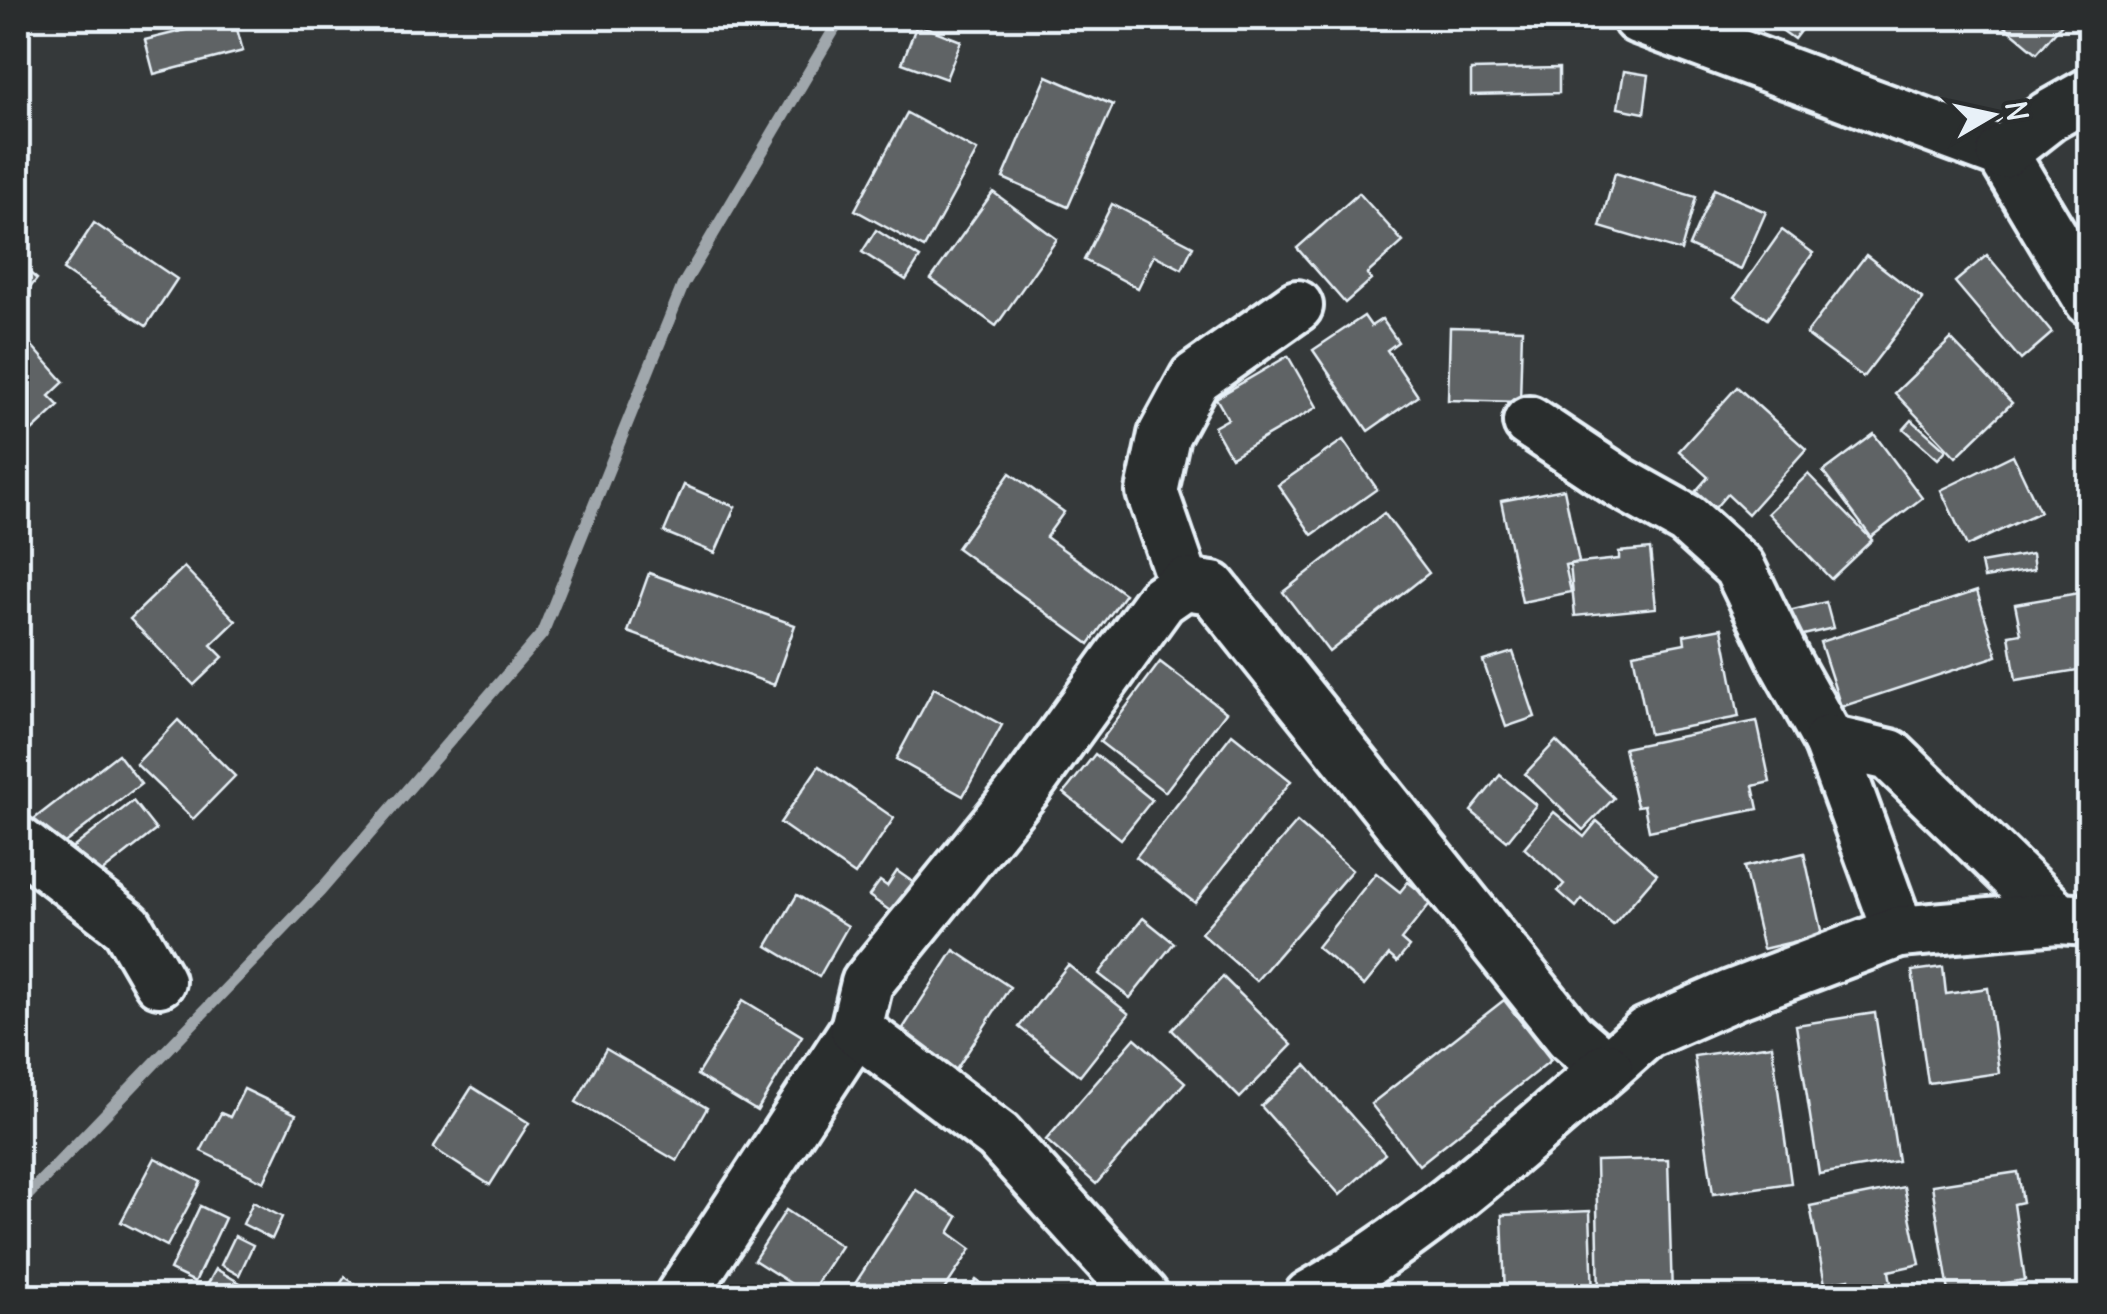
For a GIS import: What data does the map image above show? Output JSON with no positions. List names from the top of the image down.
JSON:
{
  "north": "right"
}
